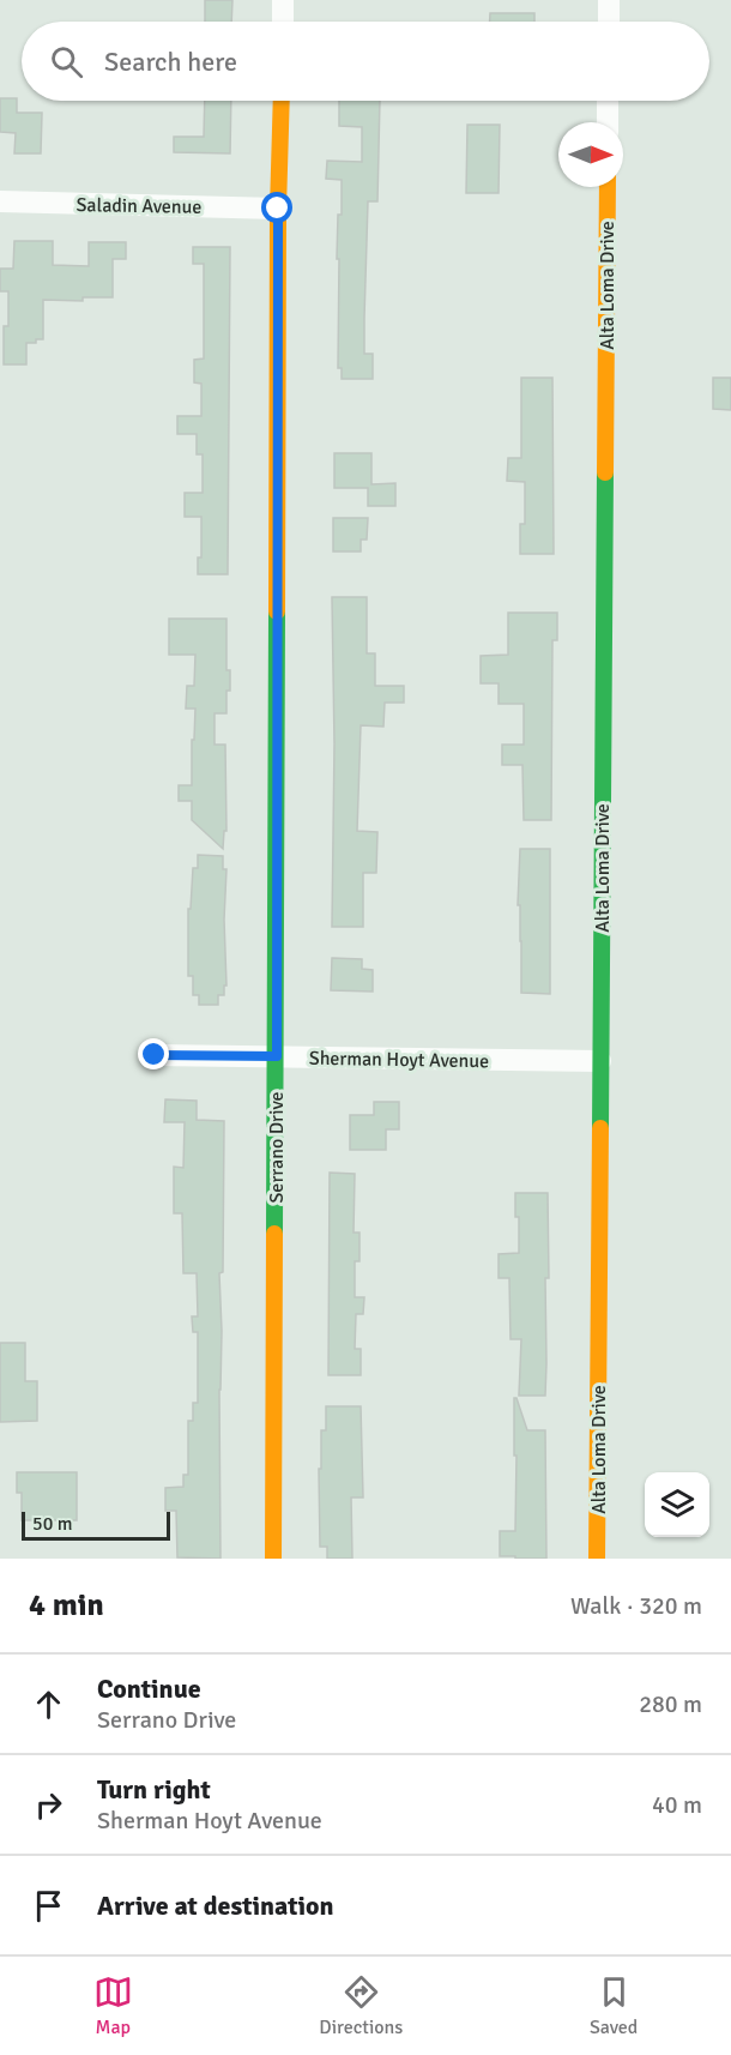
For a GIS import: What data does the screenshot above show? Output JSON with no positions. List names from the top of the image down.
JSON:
{
  "streets": {
    "street": [
      "Saladin Avenue",
      "Alta Loma Drive",
      "Sherman Hoyt Avenue",
      "Serrano Drive"
    ]
  },
  "crossings": [
    ["Saladin Avenue", "Serrano Drive"],
    ["Alta Loma Drive", "Sherman Hoyt Avenue"],
    ["Sherman Hoyt Avenue", "Serrano Drive"]
  ],
  "scale_bar": "50 m",
  "north": "right",
  "page": {
    "search": "Search here",
    "scale": "50 m",
    "heading": ["4 min", "Walk · 320 m"],
    "list": [
      ["Continue", "Serrano Drive", "280 m"],
      ["Turn right", "Sherman Hoyt Avenue", "40 m"],
      "Arrive at destination"
    ],
    "nav": ["Map", "Directions", "Saved"]
  }
}
